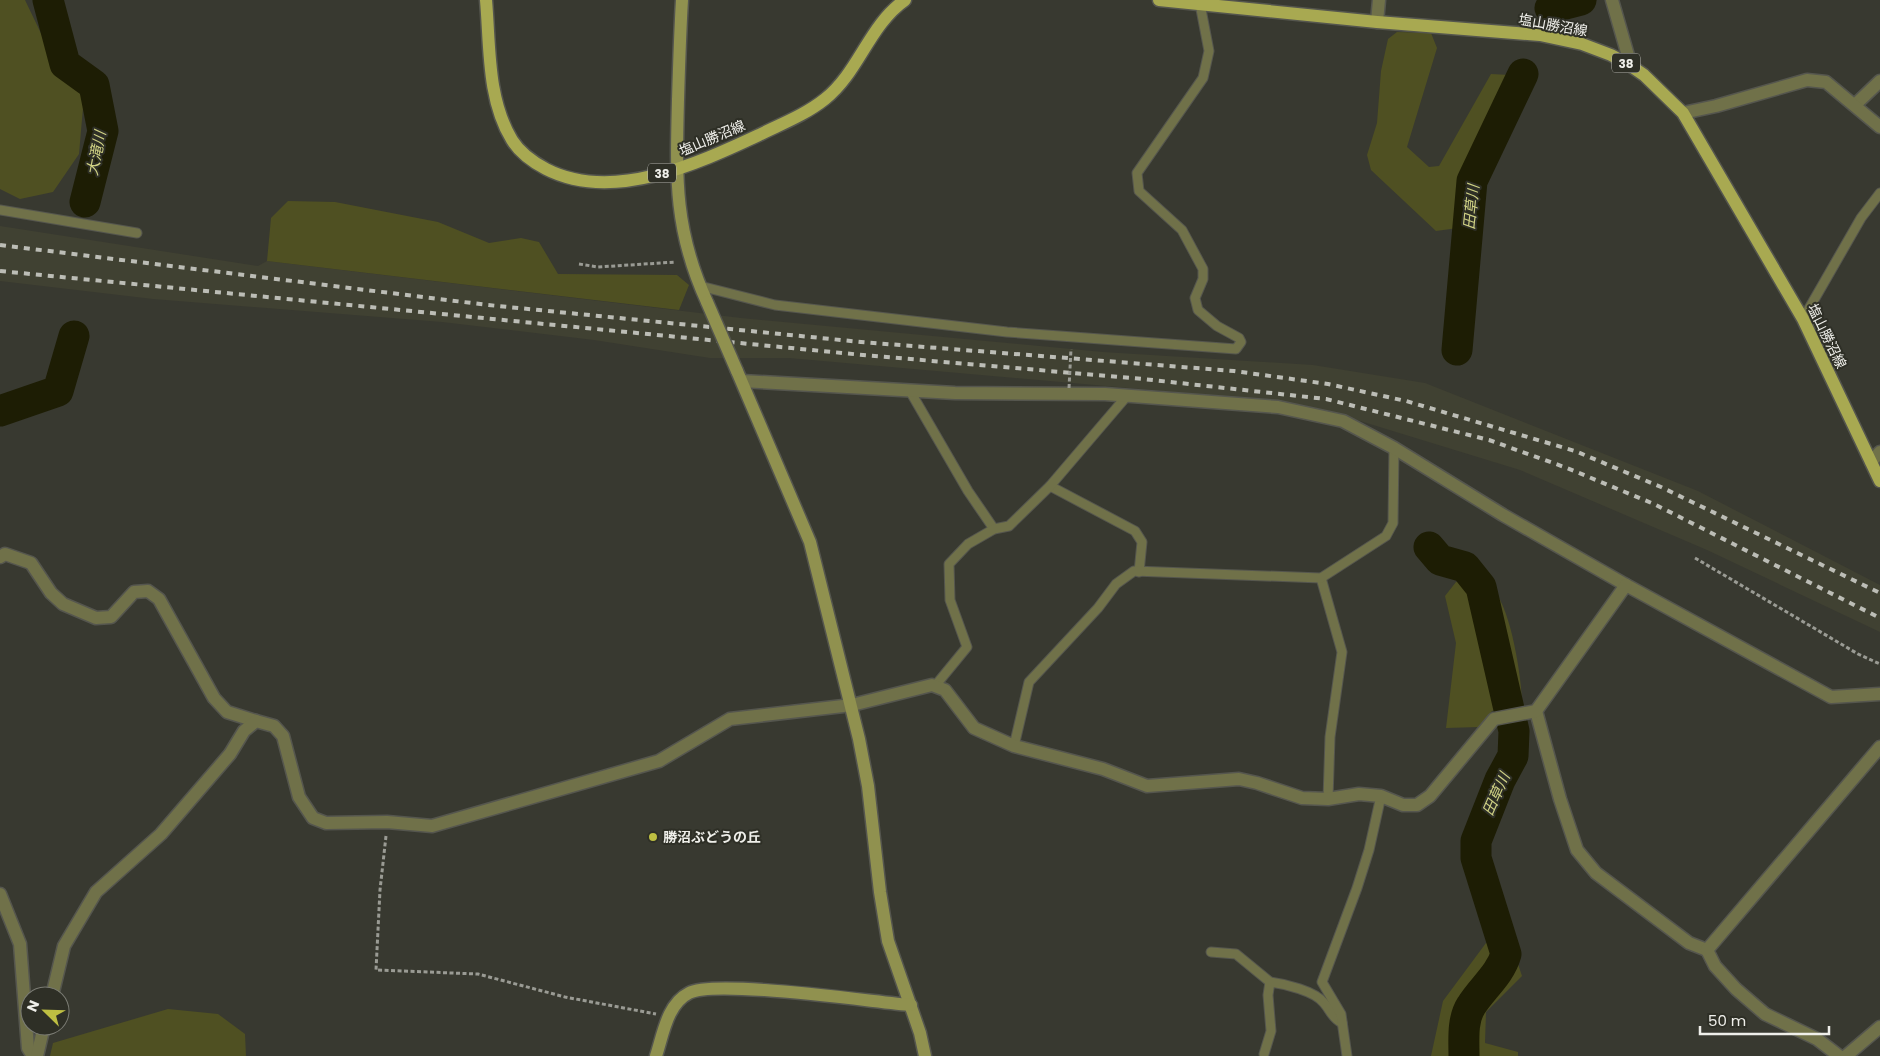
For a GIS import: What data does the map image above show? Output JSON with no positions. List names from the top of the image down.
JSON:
{
  "streets": {
    "main road": ["塩山勝沼線", "38"]
  },
  "water": ["大滝川", "田草川"],
  "places": ["勝沼ぶどうの丘"],
  "scale_bar": "50 m",
  "north": "top left"
}
